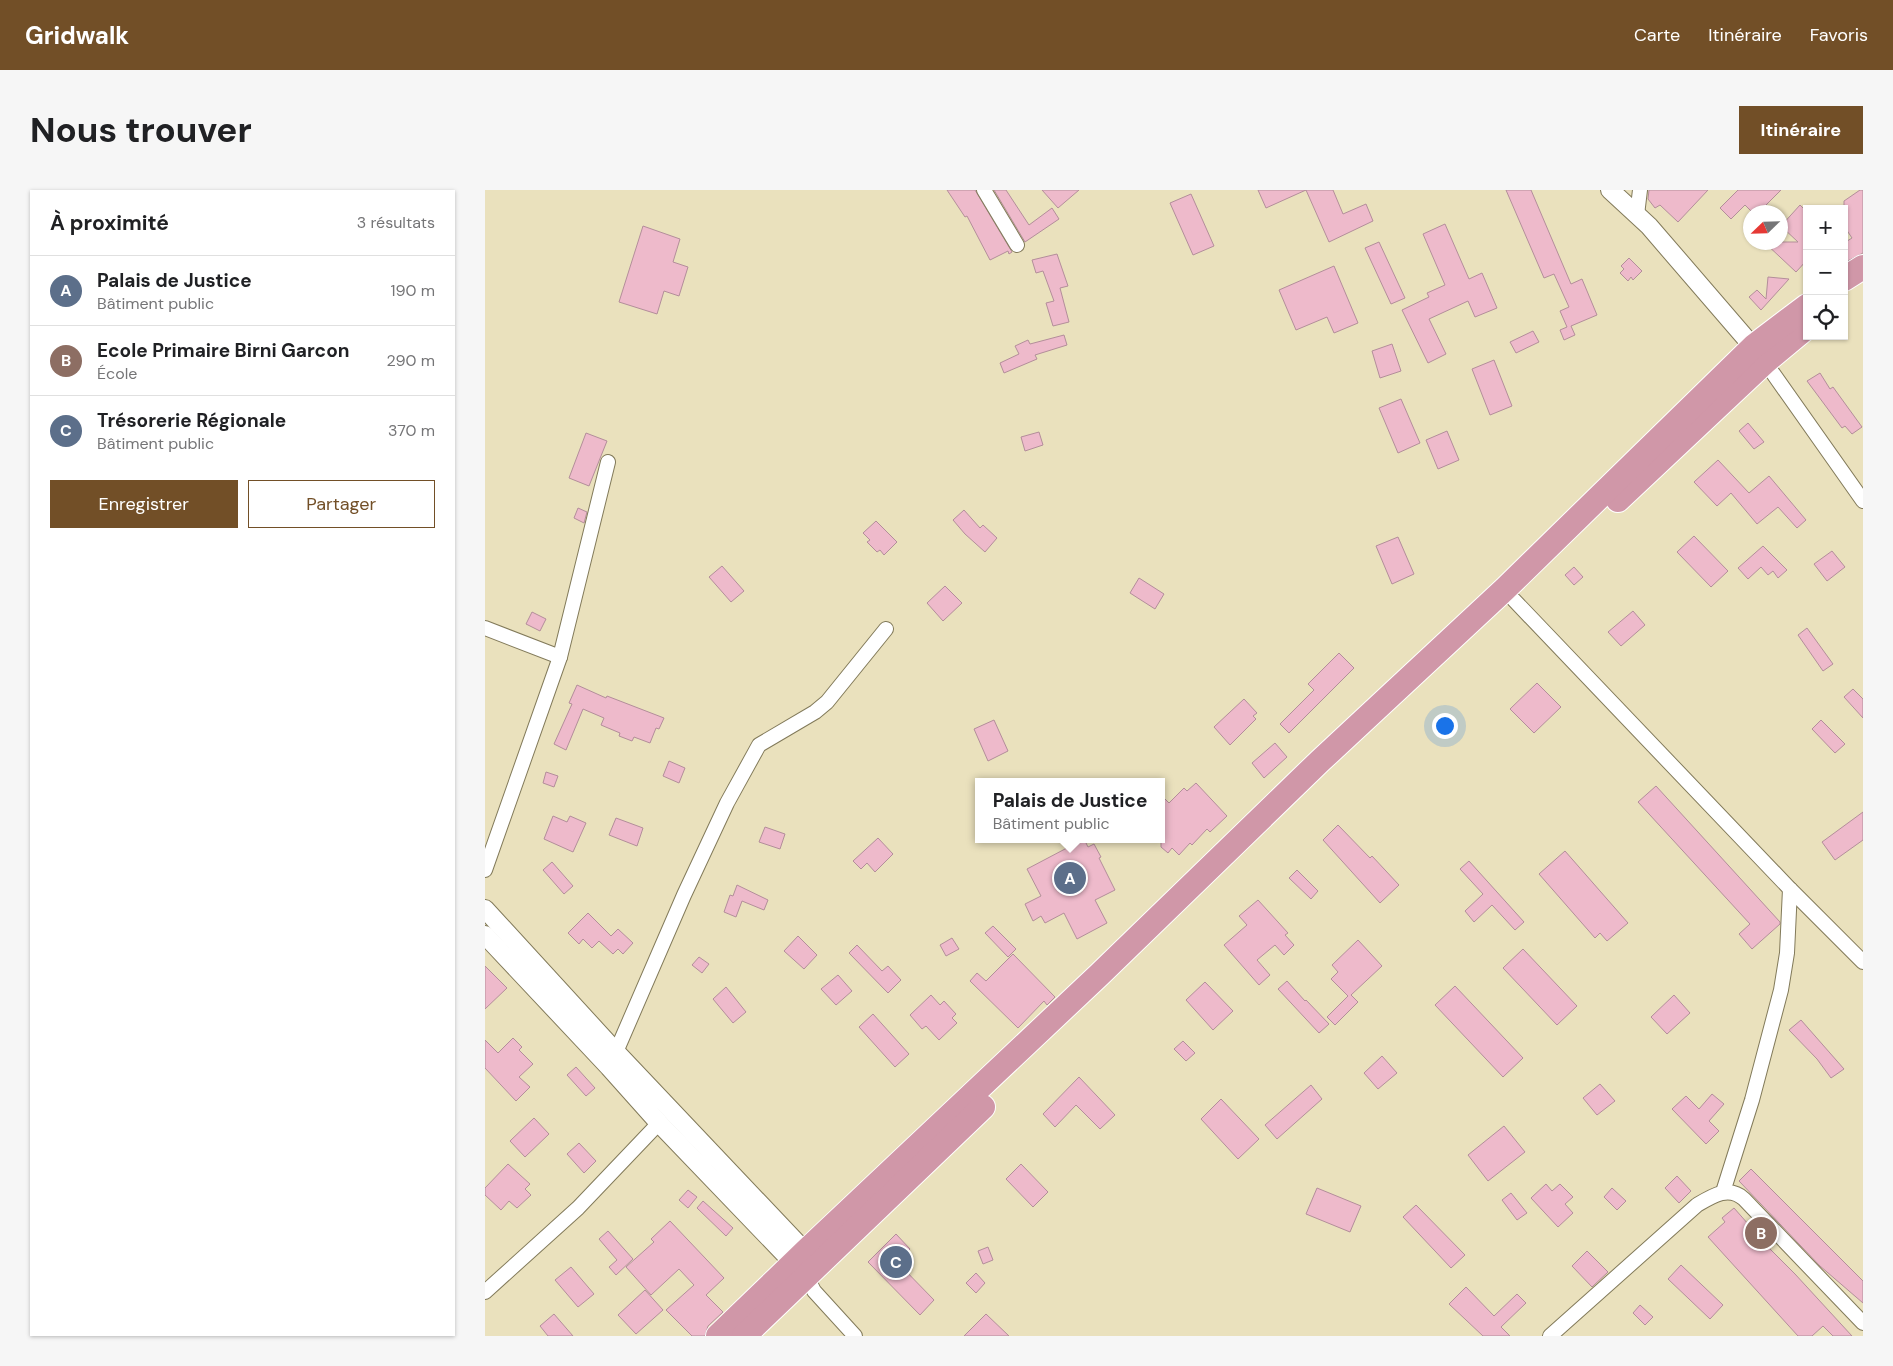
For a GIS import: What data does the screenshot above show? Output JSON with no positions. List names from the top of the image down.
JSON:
{
  "north": "bottom left",
  "page": {
    "header": "Gridwalk",
    "nav": ["Carte", "Itinéraire", "Favoris"],
    "buttons": [
      "Itinéraire",
      ["Enregistrer", "Partager"]
    ],
    "title": "Nous trouver",
    "heading": ["À proximité", "3 résultats"],
    "map_buttons": ["+", "−"],
    "list": [
      {
        "mark": "A",
        "name": "Palais de Justice",
        "note": "Bâtiment public",
        "value": "190 m"
      },
      {
        "mark": "B",
        "name": "Ecole Primaire Birni Garcon",
        "note": "École",
        "value": "290 m"
      },
      {
        "mark": "C",
        "name": "Trésorerie Régionale",
        "note": "Bâtiment public",
        "value": "370 m"
      }
    ],
    "popup": ["Palais de Justice", "Bâtiment public"],
    "pins": ["A", "B", "C"]
  }
}
